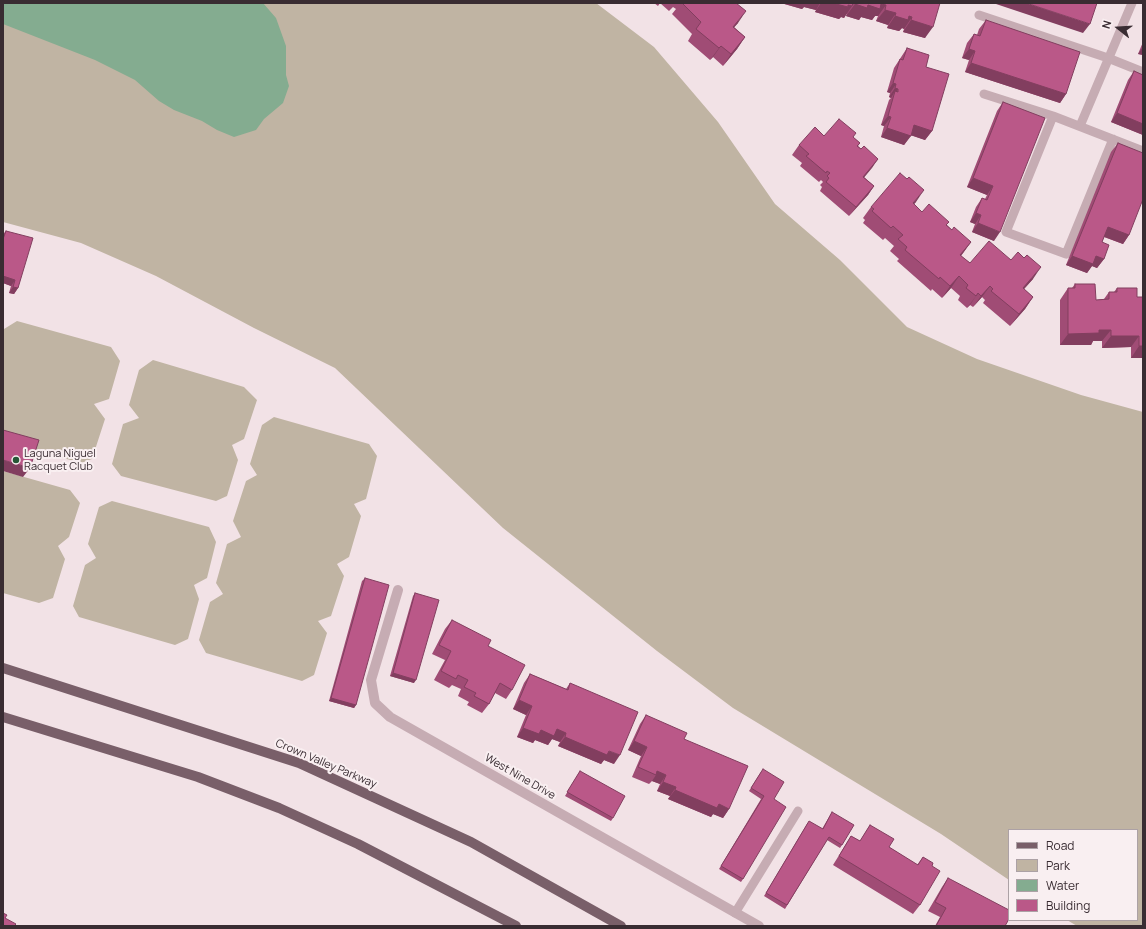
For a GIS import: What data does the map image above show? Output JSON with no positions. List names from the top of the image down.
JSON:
{
  "streets": {
    "main road": ["Crown Valley Parkway"],
    "street": ["West Nine Drive"]
  },
  "places": ["Laguna Niguel Racquet Club"],
  "legend": [
    "Road",
    "Park",
    "Water",
    "Building"
  ],
  "north": "left"
}
